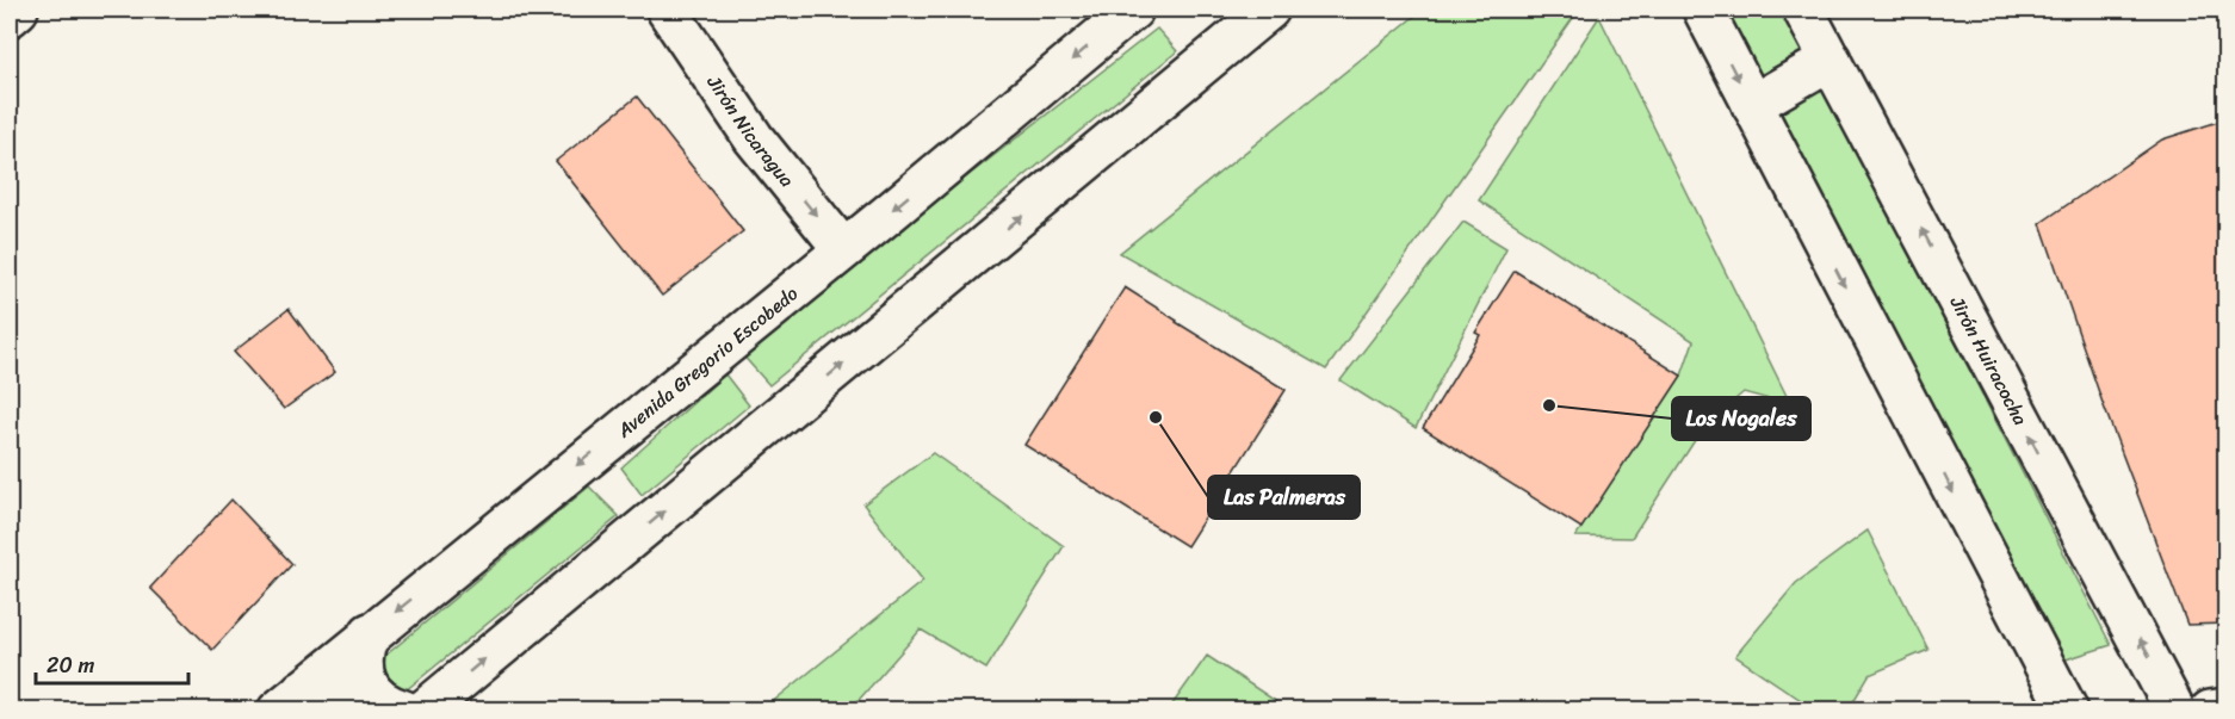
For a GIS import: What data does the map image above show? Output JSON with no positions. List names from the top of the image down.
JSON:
{
  "streets": {
    "street": ["Jirón Nicaragua", "Avenida Gregorio Escobedo", "Jirón Huiracocha"]
  },
  "crossings": [
    ["Jirón Nicaragua", "Avenida Gregorio Escobedo"]
  ],
  "one_way": ["Jirón Nicaragua"],
  "places": ["Los Nogales", "Las Palmeras"],
  "scale_bar": "20 m"
}
